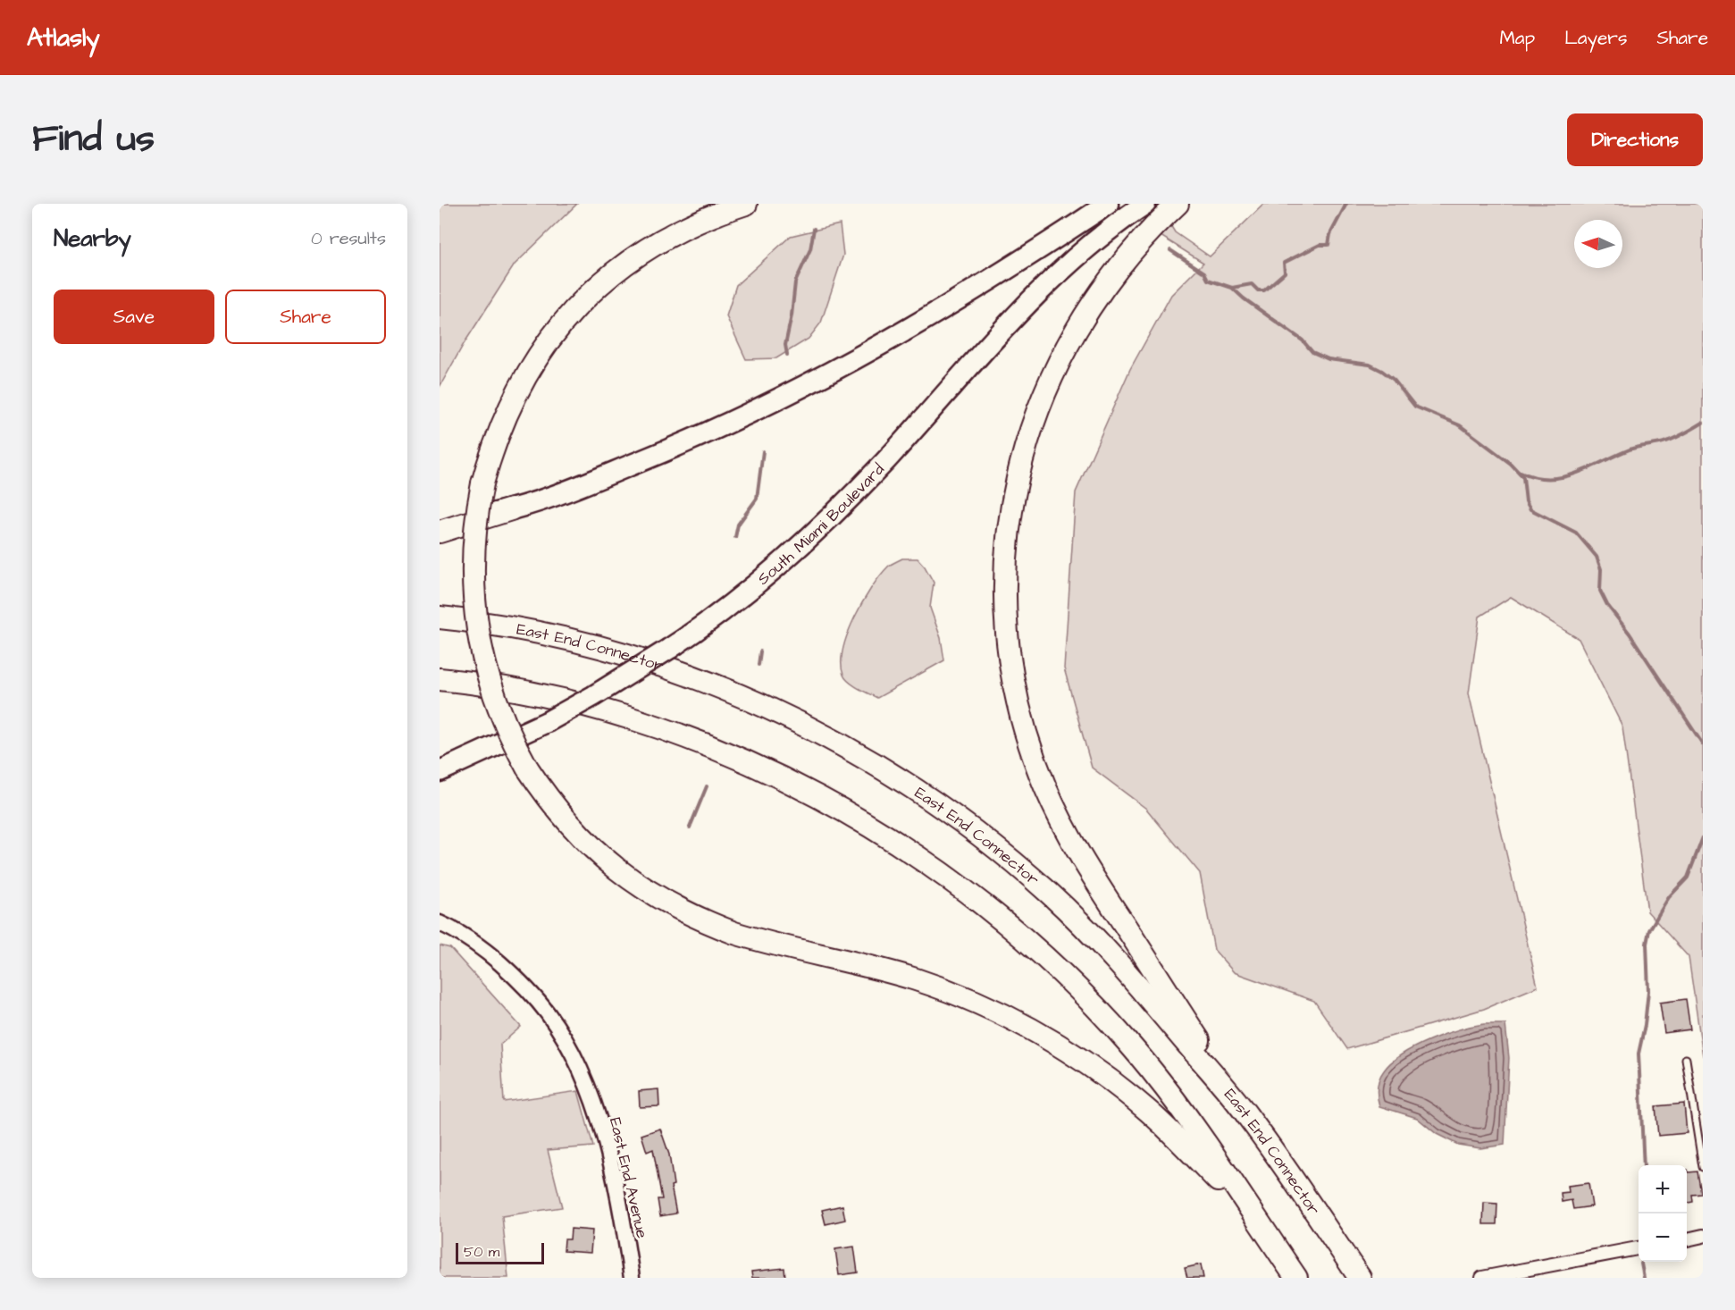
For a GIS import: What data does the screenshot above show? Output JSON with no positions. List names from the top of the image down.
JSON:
{
  "streets": {
    "highway": ["South Miami Boulevard", "East End Connector"],
    "street": ["East End Avenue"]
  },
  "scale_bar": "50 m",
  "north": "left",
  "page": {
    "header": "Atlasly",
    "nav": ["Map", "Layers", "Share"],
    "title": "Find us",
    "buttons": [
      "Directions",
      ["Save", "Share"]
    ],
    "heading": ["Nearby", "0 results"],
    "map_buttons": ["+", "−"],
    "scale": "50 m"
  }
}
